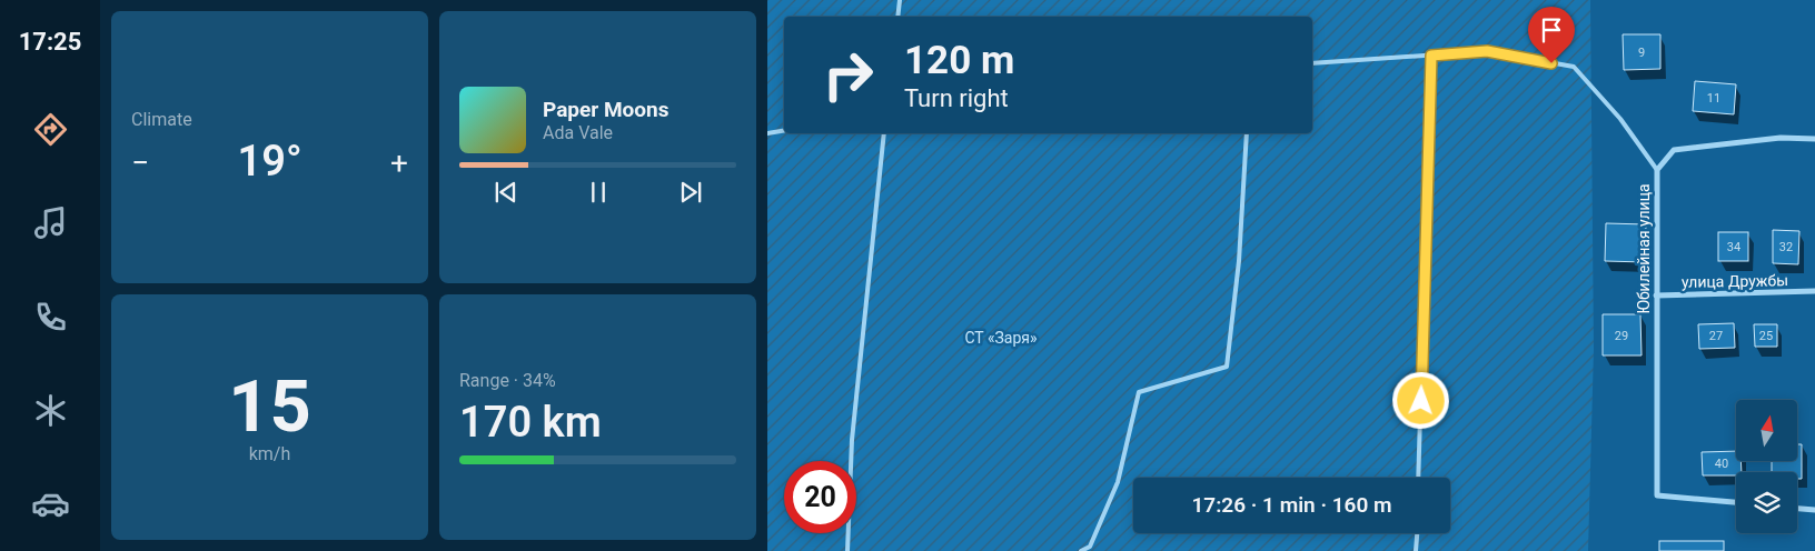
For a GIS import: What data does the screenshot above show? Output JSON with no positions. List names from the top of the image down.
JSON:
{
  "streets": {
    "street": ["Юбилейная улица", "улица Дружбы"]
  },
  "crossings": [
    ["Юбилейная улица", "улица Дружбы"]
  ],
  "parks": ["СТ «Заря»"],
  "house_numbers": [
    "9",
    "11",
    "34",
    "32",
    "29",
    "27",
    "25",
    "40"
  ],
  "north": "top",
  "page": {
    "tabs": "17:25",
    "tile": [
      "Climate",
      ["15", "km/h"],
      ["Range · 34%", "170 km"]
    ],
    "turn": ["120 m", "Turn right"],
    "song": ["Paper Moons", "Ada Vale"],
    "heat": ["−", "19°", "+"],
    "limit": "20",
    "trip": "17:26 · 1 min · 160 m"
  }
}
